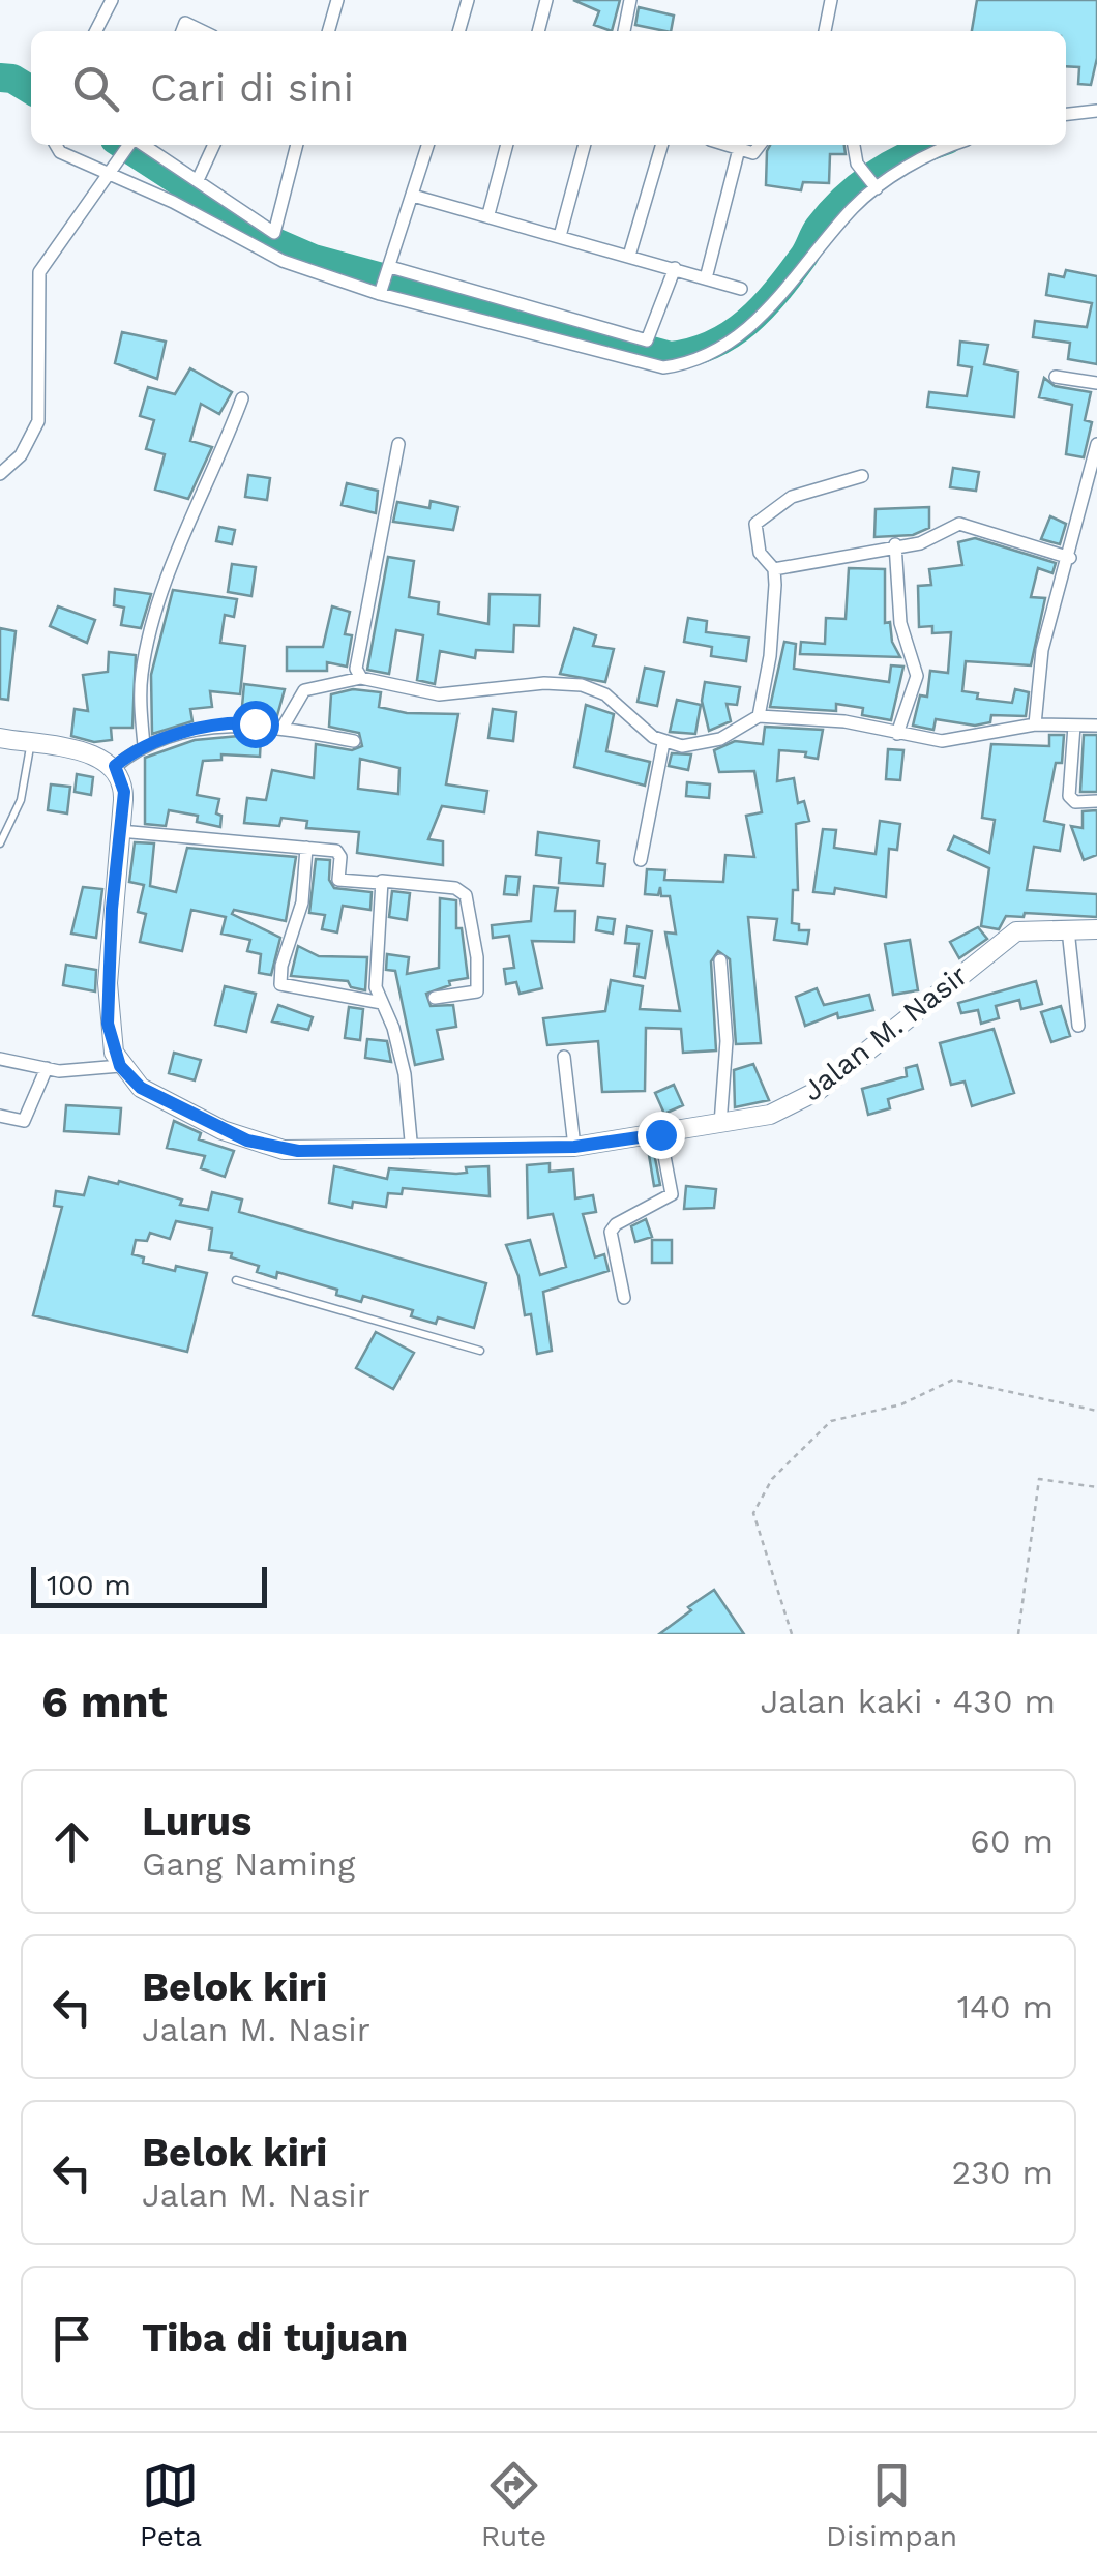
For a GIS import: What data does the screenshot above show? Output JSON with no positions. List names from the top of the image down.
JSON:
{
  "streets": {
    "street": ["Jalan M. Nasir"]
  },
  "scale_bar": "100 m",
  "page": {
    "search": "Cari di sini",
    "scale": "100 m",
    "heading": ["6 mnt", "Jalan kaki · 430 m"],
    "list": [
      ["Lurus", "Gang Naming", "60 m"],
      ["Belok kiri", "Jalan M. Nasir", "140 m"],
      ["Belok kiri", "Jalan M. Nasir", "230 m"],
      "Tiba di tujuan"
    ],
    "nav": ["Peta", "Rute", "Disimpan"]
  }
}
